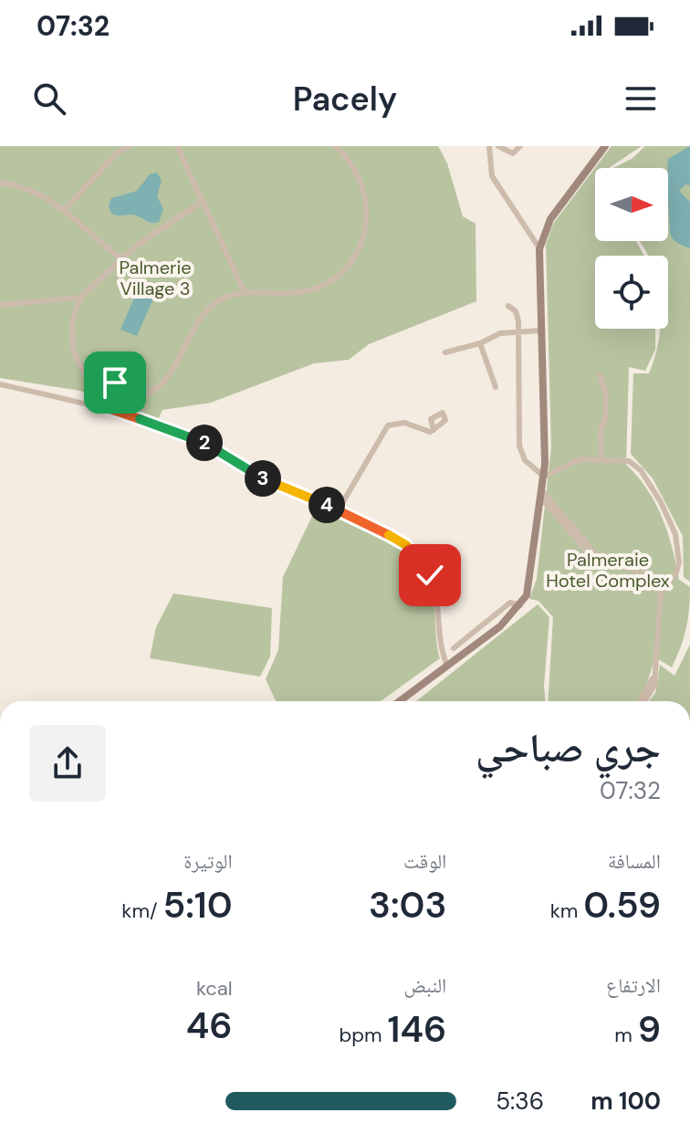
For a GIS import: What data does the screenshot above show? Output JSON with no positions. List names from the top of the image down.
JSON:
{
  "parks": ["Palmerie Village 3", "Palmeraie Hotel Complex"],
  "north": "right",
  "page": {
    "status": "07:32",
    "header": "Pacely",
    "pins": ["2", "3", "4"],
    "heading": ["جري صباحي", "07:32"],
    "stats": [
      ["المسافة", "0.59 km"],
      ["الوقت", "3:03"],
      ["الوتيرة", "5:10 /km"],
      ["الارتفاع", "9 m"],
      ["النبض", "146 bpm"],
      ["kcal", "46"]
    ],
    "list": [
      {
        "name": "100 m",
        "note": "5:36"
      }
    ]
  }
}
